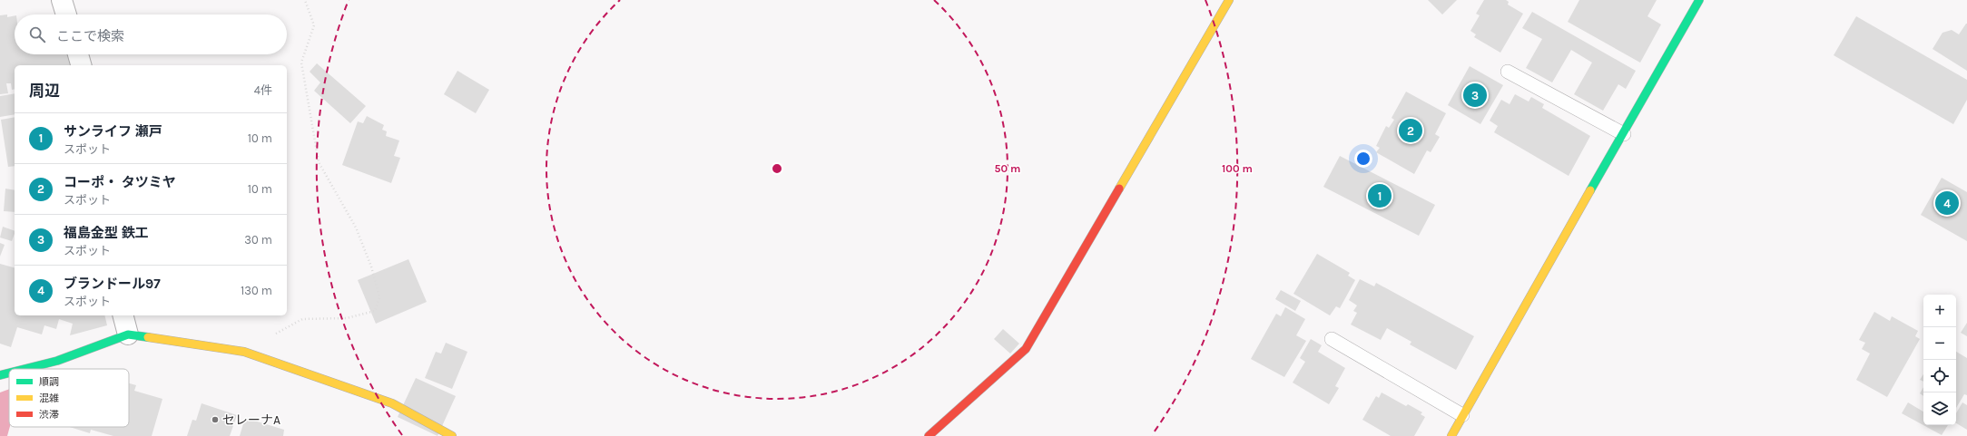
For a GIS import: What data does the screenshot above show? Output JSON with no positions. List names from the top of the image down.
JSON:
{
  "places": ["セレーナA"],
  "legend": ["順調", "混雑", "渋滞"],
  "page": {
    "search": "ここで検索",
    "heading": ["周辺", "4件"],
    "pins": [
      "3",
      "2",
      "1",
      "4"
    ],
    "list": [
      {
        "mark": "1",
        "name": "サンライフ 瀬戸",
        "note": "スポット",
        "value": "10 m"
      },
      {
        "mark": "2",
        "name": "コーポ・ タツミヤ",
        "note": "スポット",
        "value": "10 m"
      },
      {
        "mark": "3",
        "name": "福島金型 鉄工",
        "note": "スポット",
        "value": "30 m"
      },
      {
        "mark": "4",
        "name": "ブランドール97",
        "note": "スポット",
        "value": "130 m"
      }
    ],
    "map_buttons": ["+", "−"]
  },
  "rings": ["50 m", "100 m"]
}
